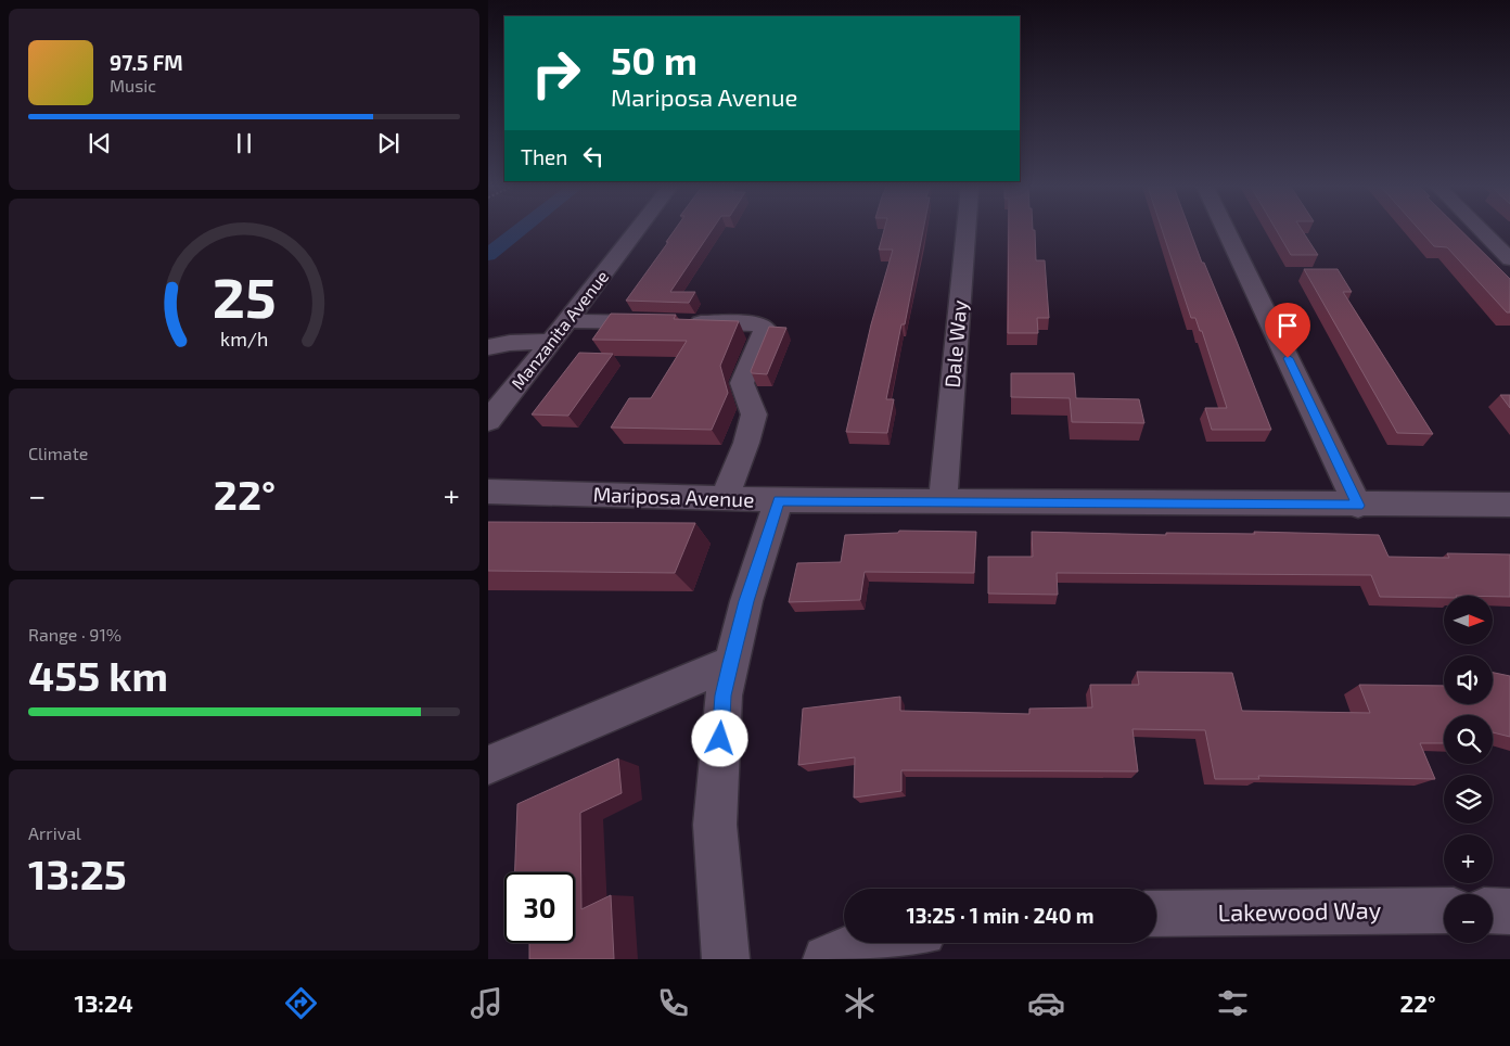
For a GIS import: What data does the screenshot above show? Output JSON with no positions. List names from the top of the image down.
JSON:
{
  "streets": {
    "street": [
      "Manzanita Avenue",
      "Dale Way",
      "Mariposa Avenue",
      "Lakewood Way"
    ]
  },
  "crossings": [
    ["Dale Way", "Mariposa Avenue"]
  ],
  "north": "right",
  "page": {
    "turn": ["50 m", "Mariposa Avenue"],
    "song": ["97.5 FM", "Music"],
    "then": "Then",
    "tile": [
      "Climate",
      ["Range · 91%", "455 km"],
      ["Arrival", "13:25"]
    ],
    "heat": ["−", "22°", "+"],
    "map_buttons": ["+", "−"],
    "limit": "30",
    "trip": "13:25 · 1 min · 240 m",
    "tabs": ["13:24", "22°"],
    "gauge": ["25", "km/h"]
  }
}
